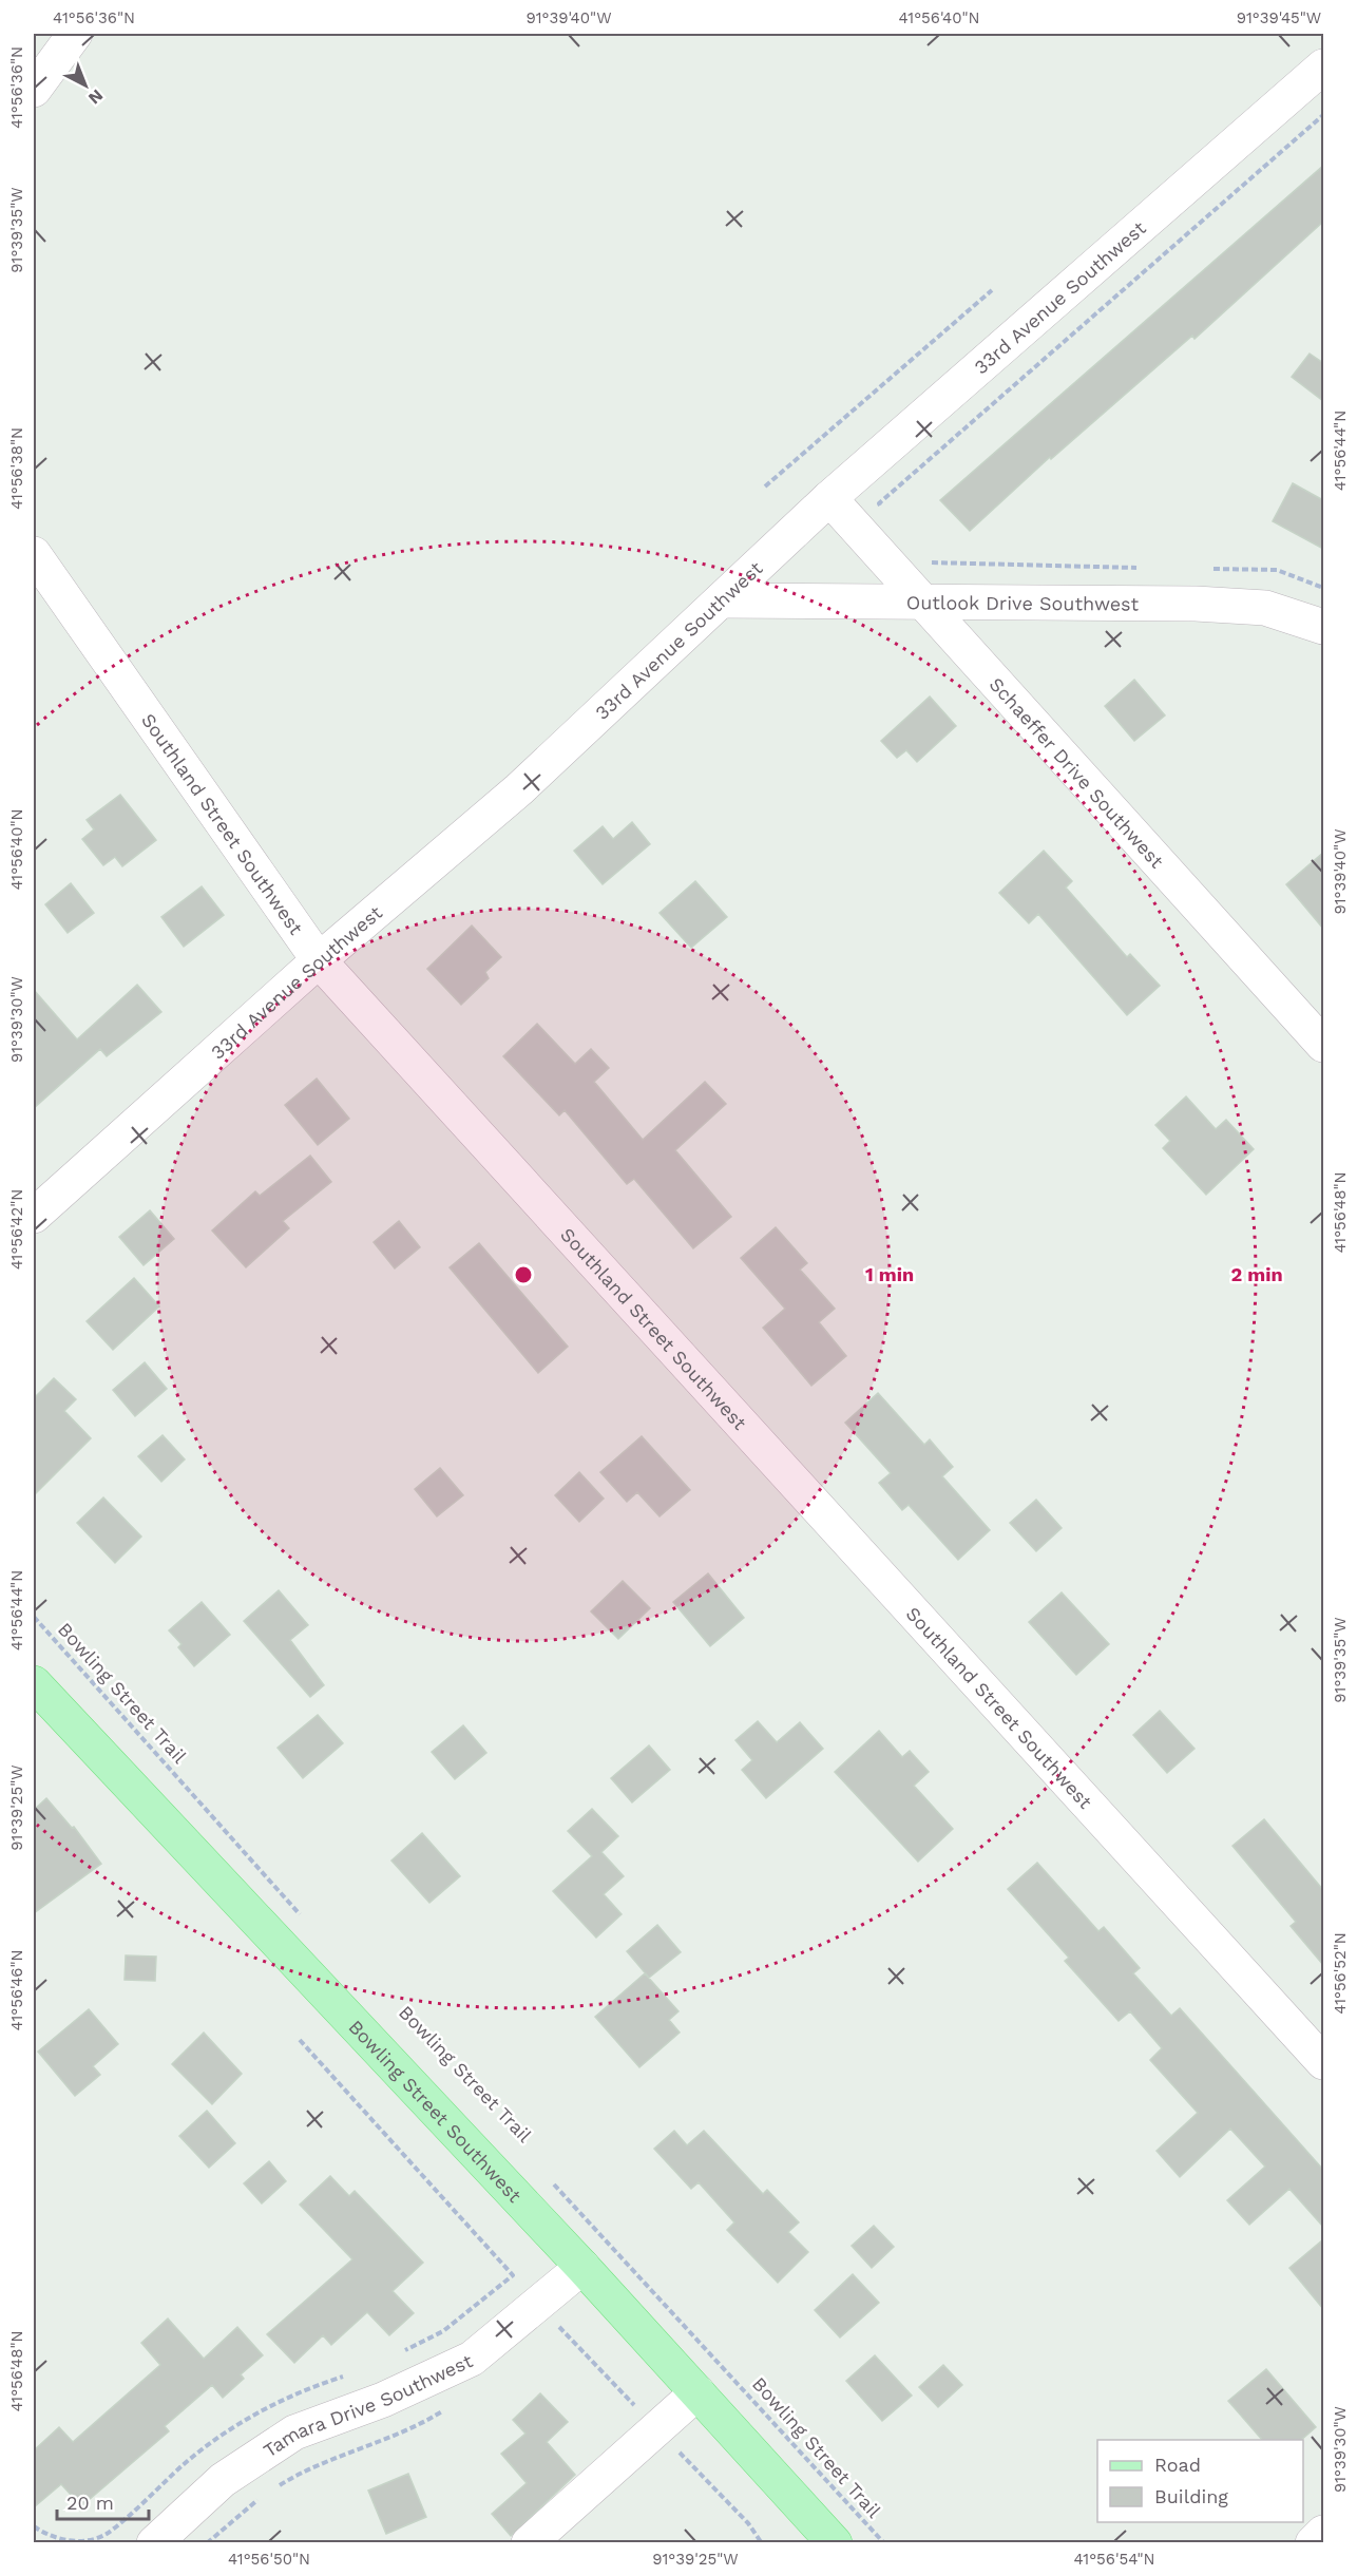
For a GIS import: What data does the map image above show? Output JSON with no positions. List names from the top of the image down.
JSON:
{
  "streets": {
    "main road": ["Bowling Street Southwest"],
    "street": [
      "33rd Avenue Southwest",
      "Outlook Drive Southwest",
      "Schaeffer Drive Southwest",
      "Southland Street Southwest",
      "Tamara Drive Southwest"
    ],
    "path": ["Bowling Street Trail"]
  },
  "crossings": [
    ["33rd Avenue Southwest", "Outlook Drive Southwest"],
    ["33rd Avenue Southwest", "Schaeffer Drive Southwest"],
    ["33rd Avenue Southwest", "Southland Street Southwest"],
    ["Outlook Drive Southwest", "Schaeffer Drive Southwest"],
    ["Bowling Street Southwest", "Tamara Drive Southwest"]
  ],
  "legend": ["Road", "Building"],
  "scale_bar": "20 m",
  "north": "bottom right",
  "coordinates": [
    "41°56'36\"N",
    "91°39'40\"W",
    "41°56'40\"N",
    "91°39'45\"W",
    "91°39'35\"W",
    "41°56'44\"N",
    "41°56'38\"N",
    "91°39'30\"W",
    "41°56'48\"N",
    "41°56'42\"N",
    "91°39'25\"W",
    "41°56'52\"N",
    "41°56'46\"N",
    "41°56'50\"N",
    "41°56'54\"N"
  ],
  "rings": ["1 min", "2 min"]
}
